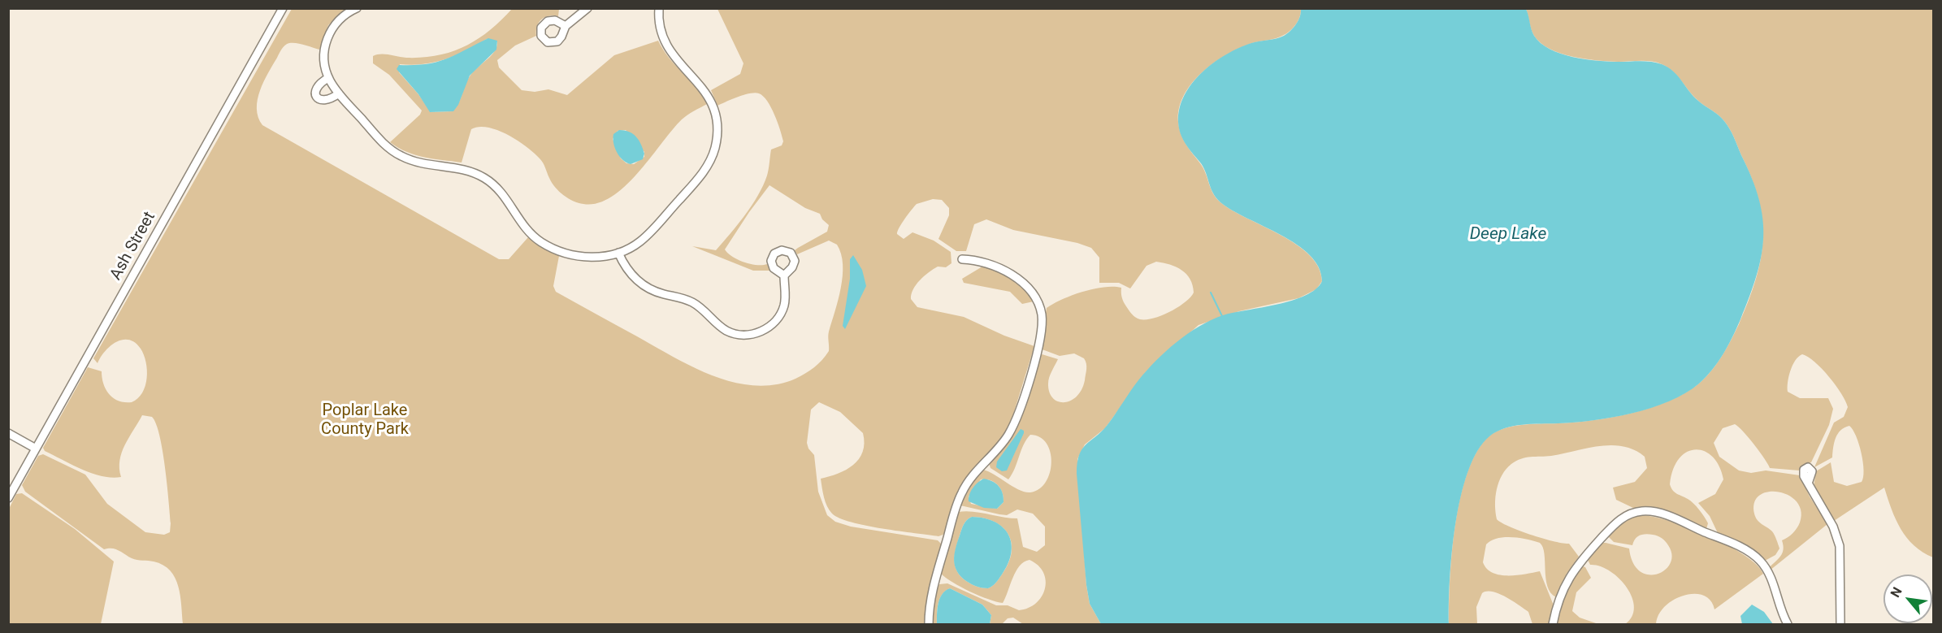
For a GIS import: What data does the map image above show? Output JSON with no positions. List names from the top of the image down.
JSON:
{
  "streets": {
    "street": ["Ash Street"]
  },
  "water": ["Deep Lake"],
  "parks": ["Poplar Lake County Park"],
  "north": "top left"
}
